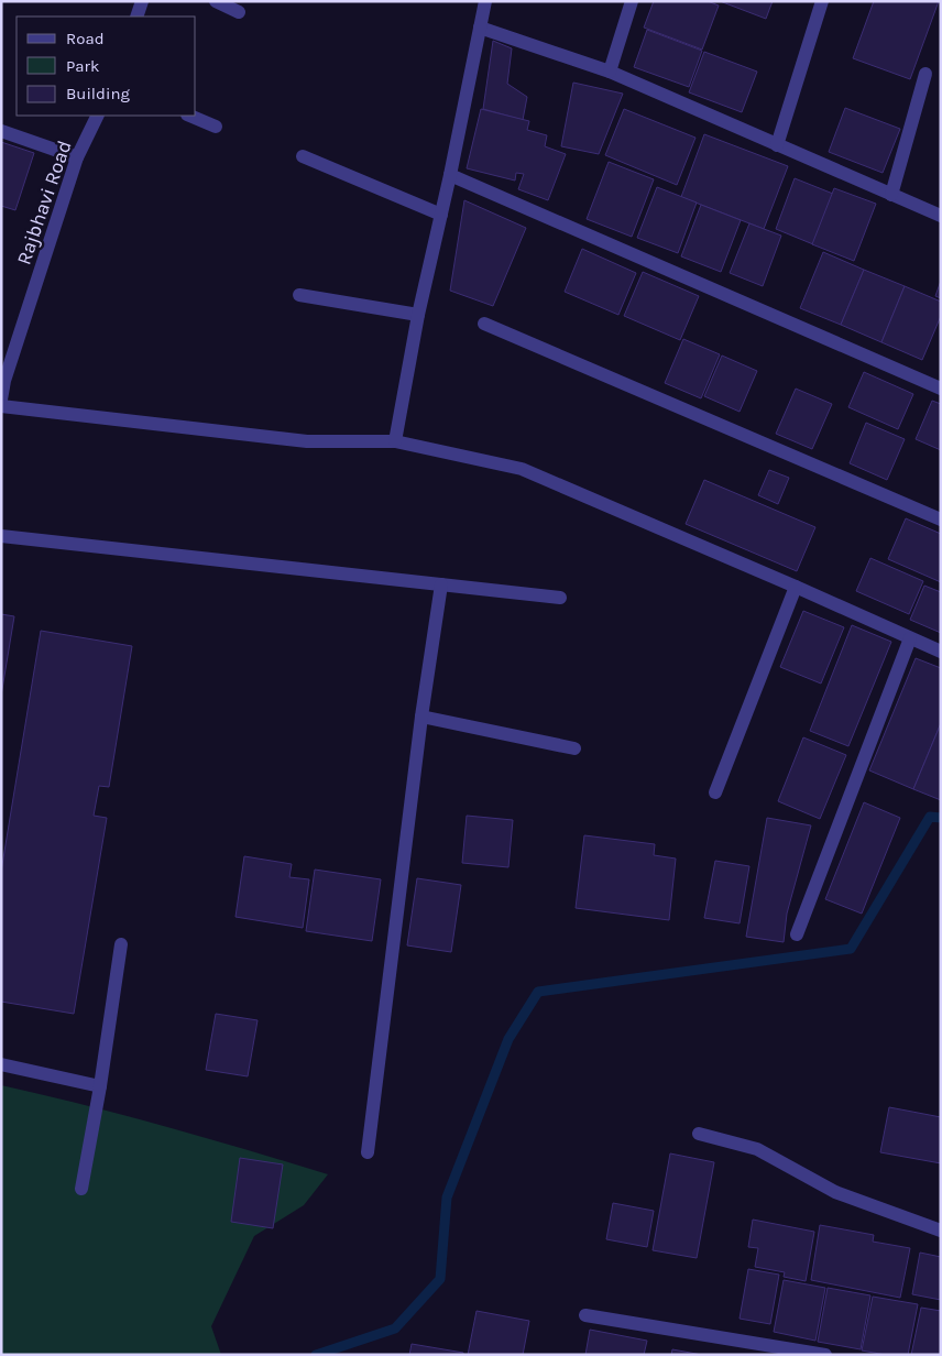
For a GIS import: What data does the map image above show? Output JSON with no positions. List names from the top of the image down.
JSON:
{
  "streets": {
    "street": ["Rajbhavi Road"]
  },
  "legend": ["Road", "Park", "Building"]
}
